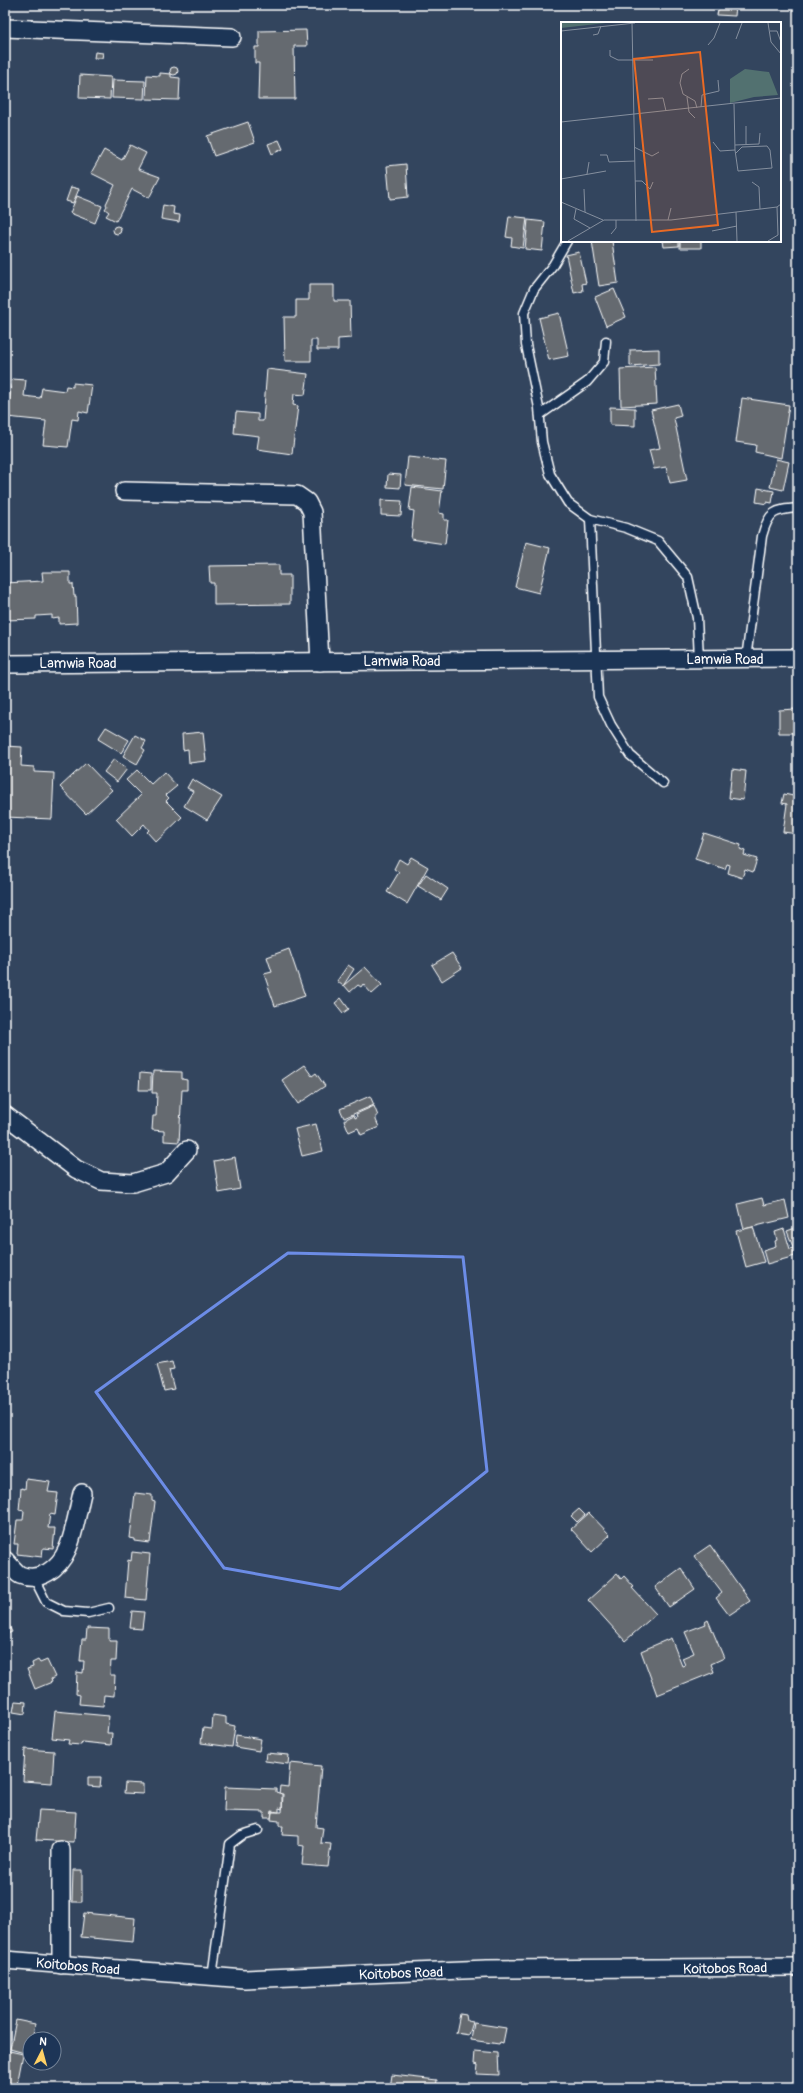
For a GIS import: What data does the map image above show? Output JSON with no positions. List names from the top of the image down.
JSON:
{
  "streets": {
    "street": ["Lamwia Road", "Koitobos Road"]
  },
  "north": "top"
}
